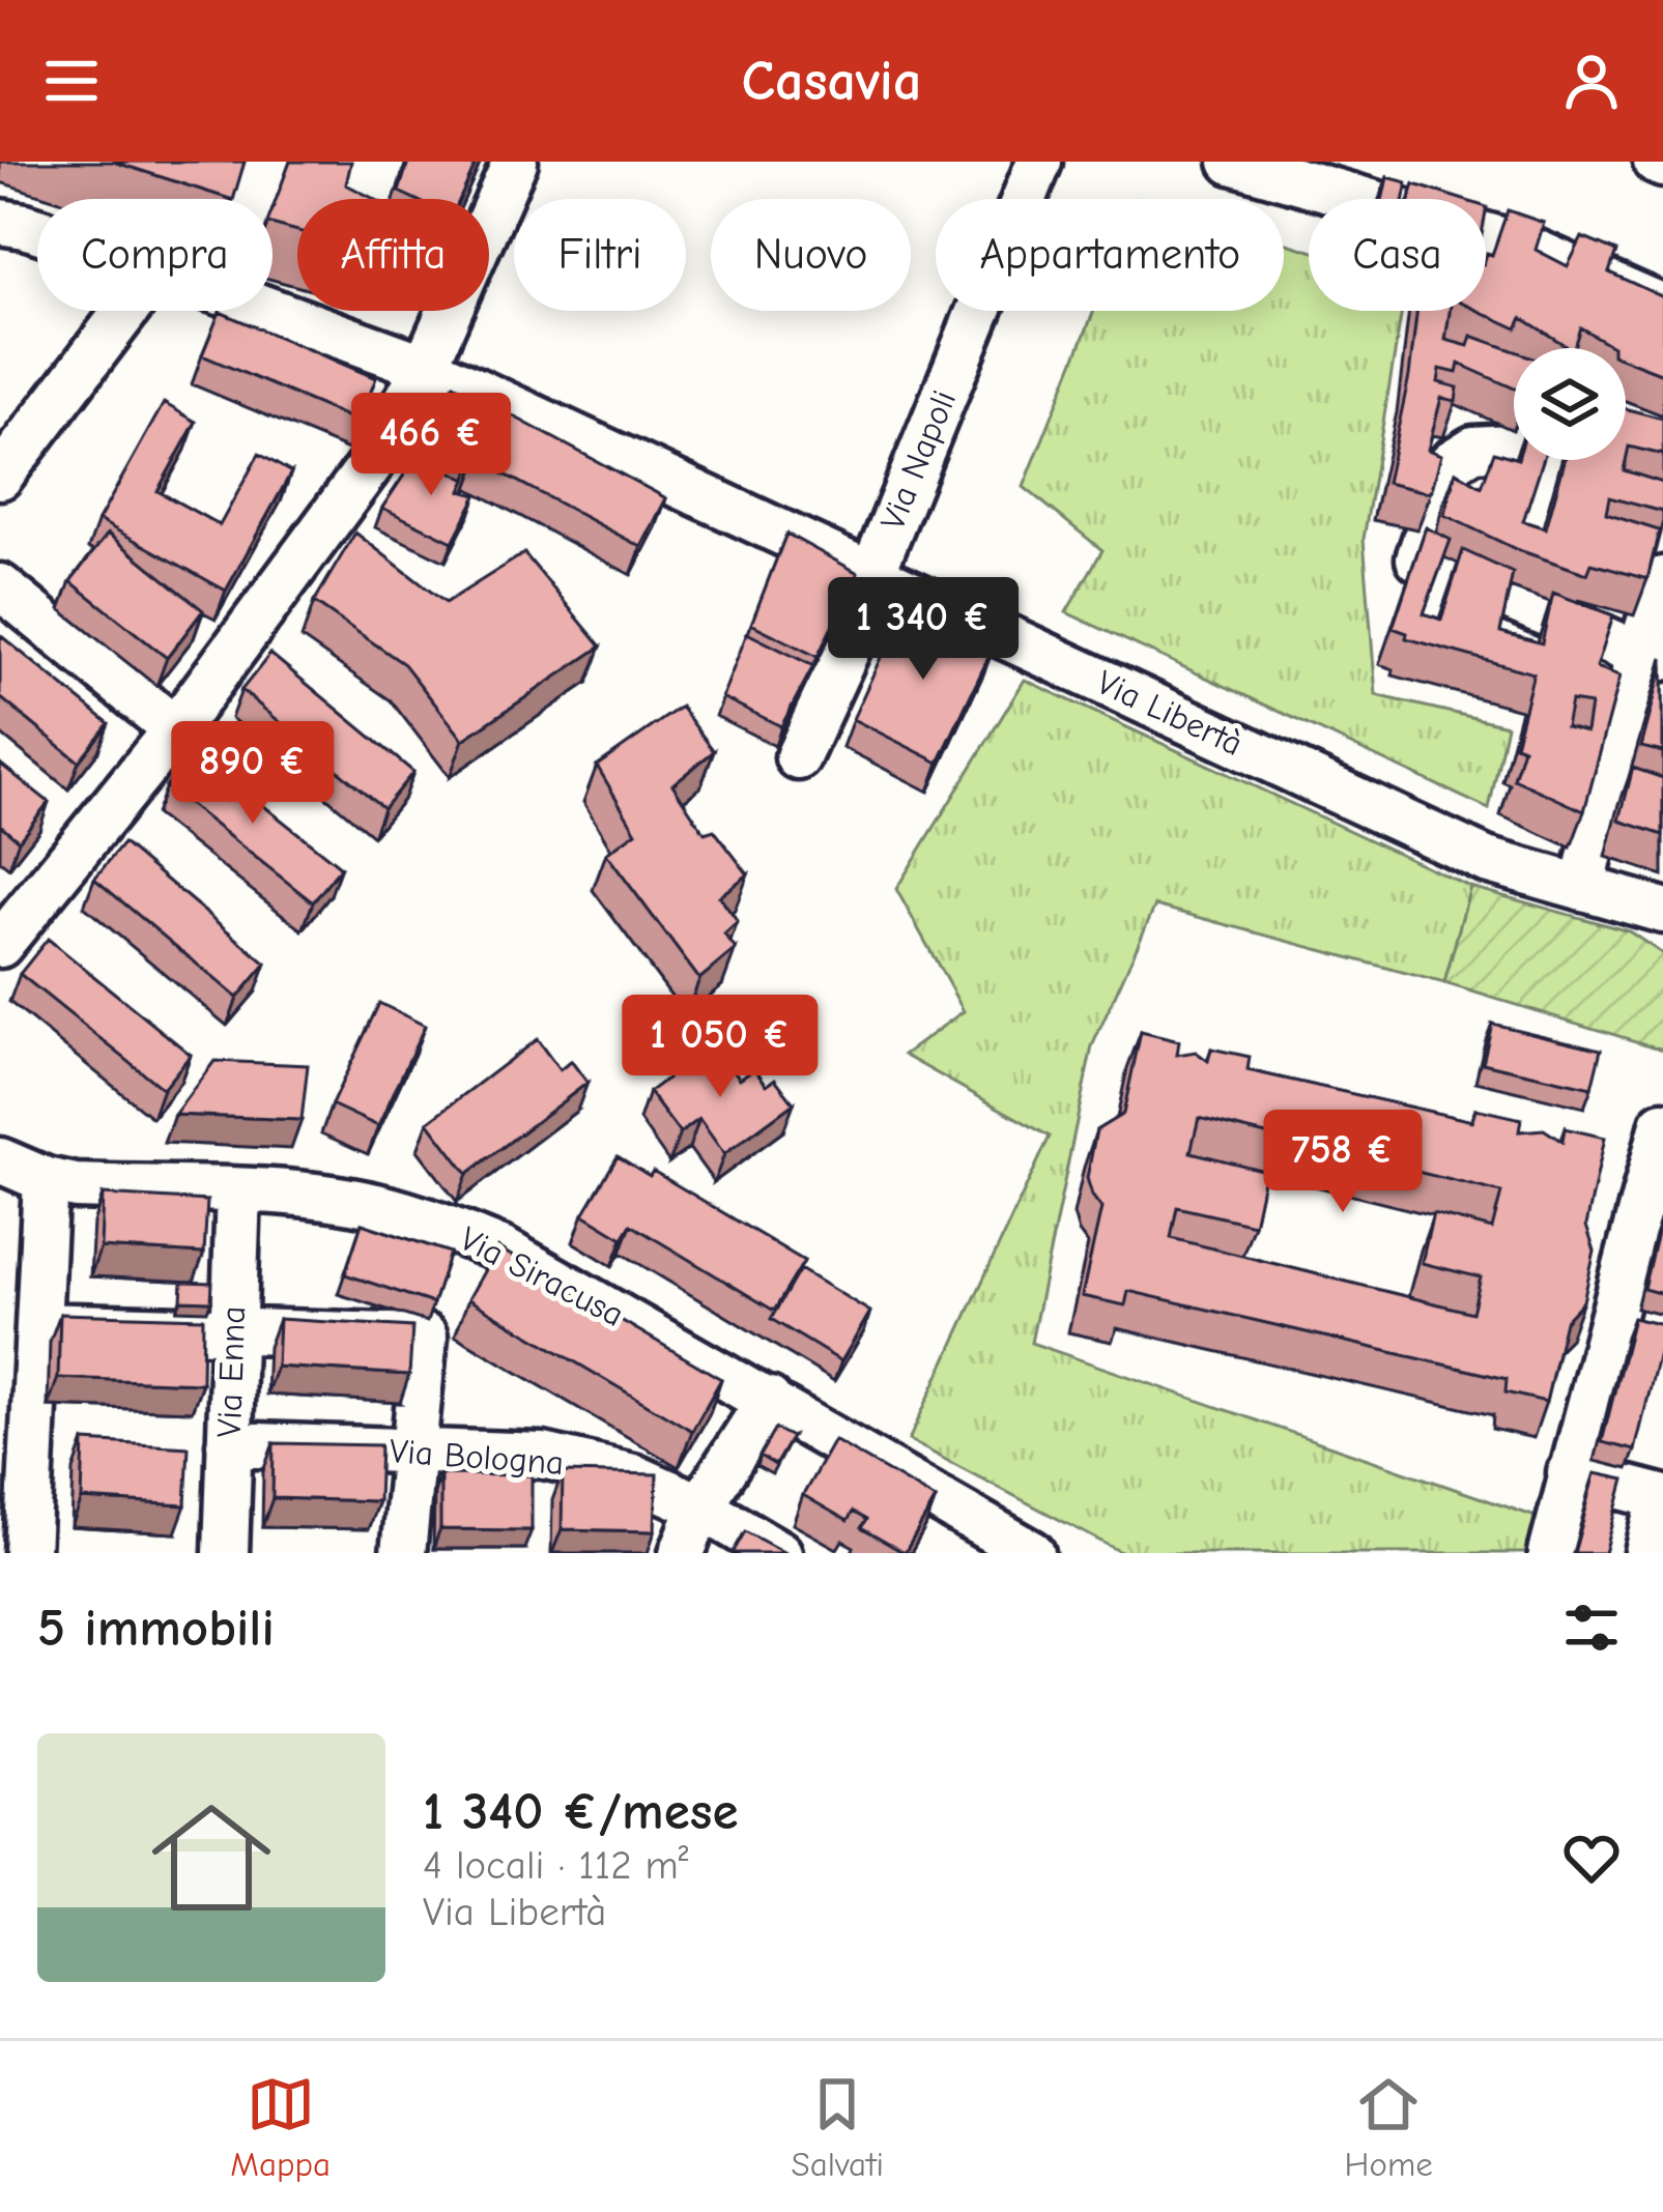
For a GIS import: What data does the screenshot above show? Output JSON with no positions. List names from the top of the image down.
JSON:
{
  "streets": {
    "street": [
      "Via Napoli",
      "Via Libertà",
      "Via Siracusa",
      "Via Enna",
      "Via Bologna"
    ]
  },
  "crossings": [
    ["Via Napoli", "Via Libertà"],
    ["Via Siracusa", "Via Enna"],
    ["Via Enna", "Via Bologna"]
  ],
  "page": {
    "header": "Casavia",
    "chip": [
      "Compra",
      "Affitta",
      "Filtri",
      "Nuovo",
      "Appartamento",
      "Casa"
    ],
    "price": [
      "466 €",
      "1 340 €",
      "890 €",
      "1 050 €",
      "758 €"
    ],
    "heading": "5 immobili",
    "list": [
      {
        "name": "1 340 €/mese",
        "note": "4 locali · 112 m² · Via Libertà"
      }
    ],
    "tabs": ["Mappa", "Salvati", "Home"]
  }
}
